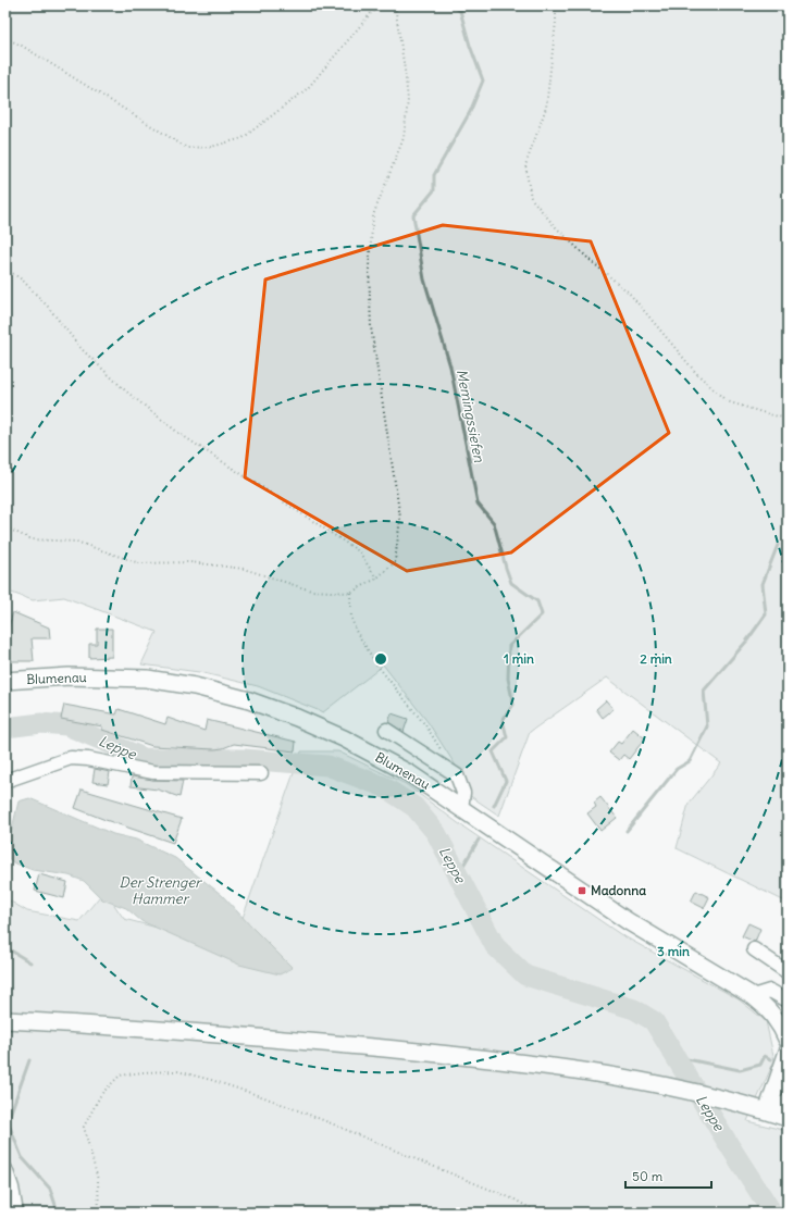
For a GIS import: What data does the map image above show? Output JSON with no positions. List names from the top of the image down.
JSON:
{
  "streets": {
    "main road": ["Blumenau"]
  },
  "water": ["Memingssiefen", "Leppe", "Der Strenger Hammer"],
  "places": {
    "transit": ["Madonna"]
  },
  "scale_bar": "50 m",
  "rings": ["1 min", "2 min", "3 min"]
}
